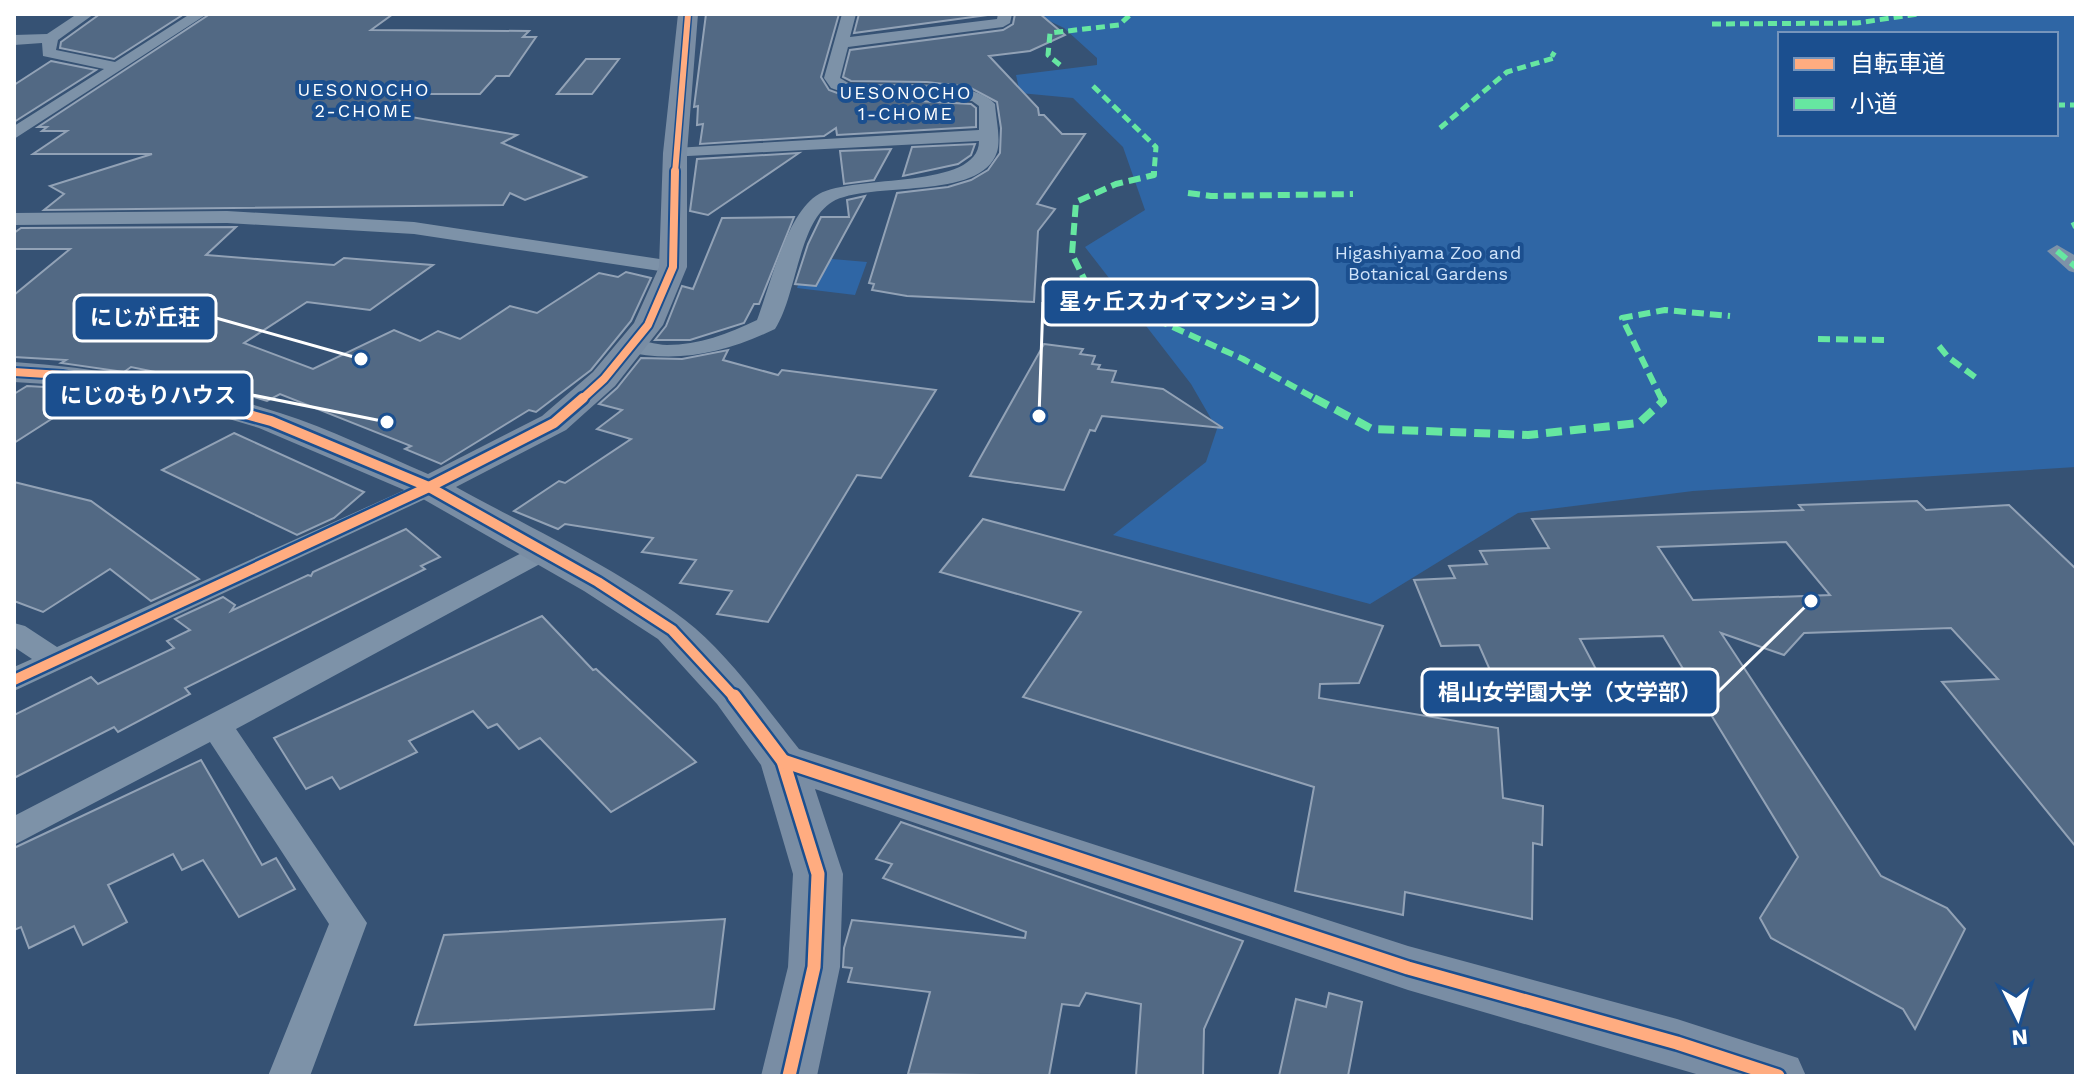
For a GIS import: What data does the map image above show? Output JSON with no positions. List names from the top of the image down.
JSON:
{
  "districts": ["UESONOCHO 2-CHOME", "UESONOCHO 1-CHOME"],
  "parks": ["Higashiyama Zoo and Botanical Gardens"],
  "places": [
    "にじが丘荘",
    "星ヶ丘スカイマンション",
    "にじのもりハウス",
    "椙山女学園大学（文学部）"
  ],
  "legend": ["自転車道", "小道"],
  "north": "bottom"
}
